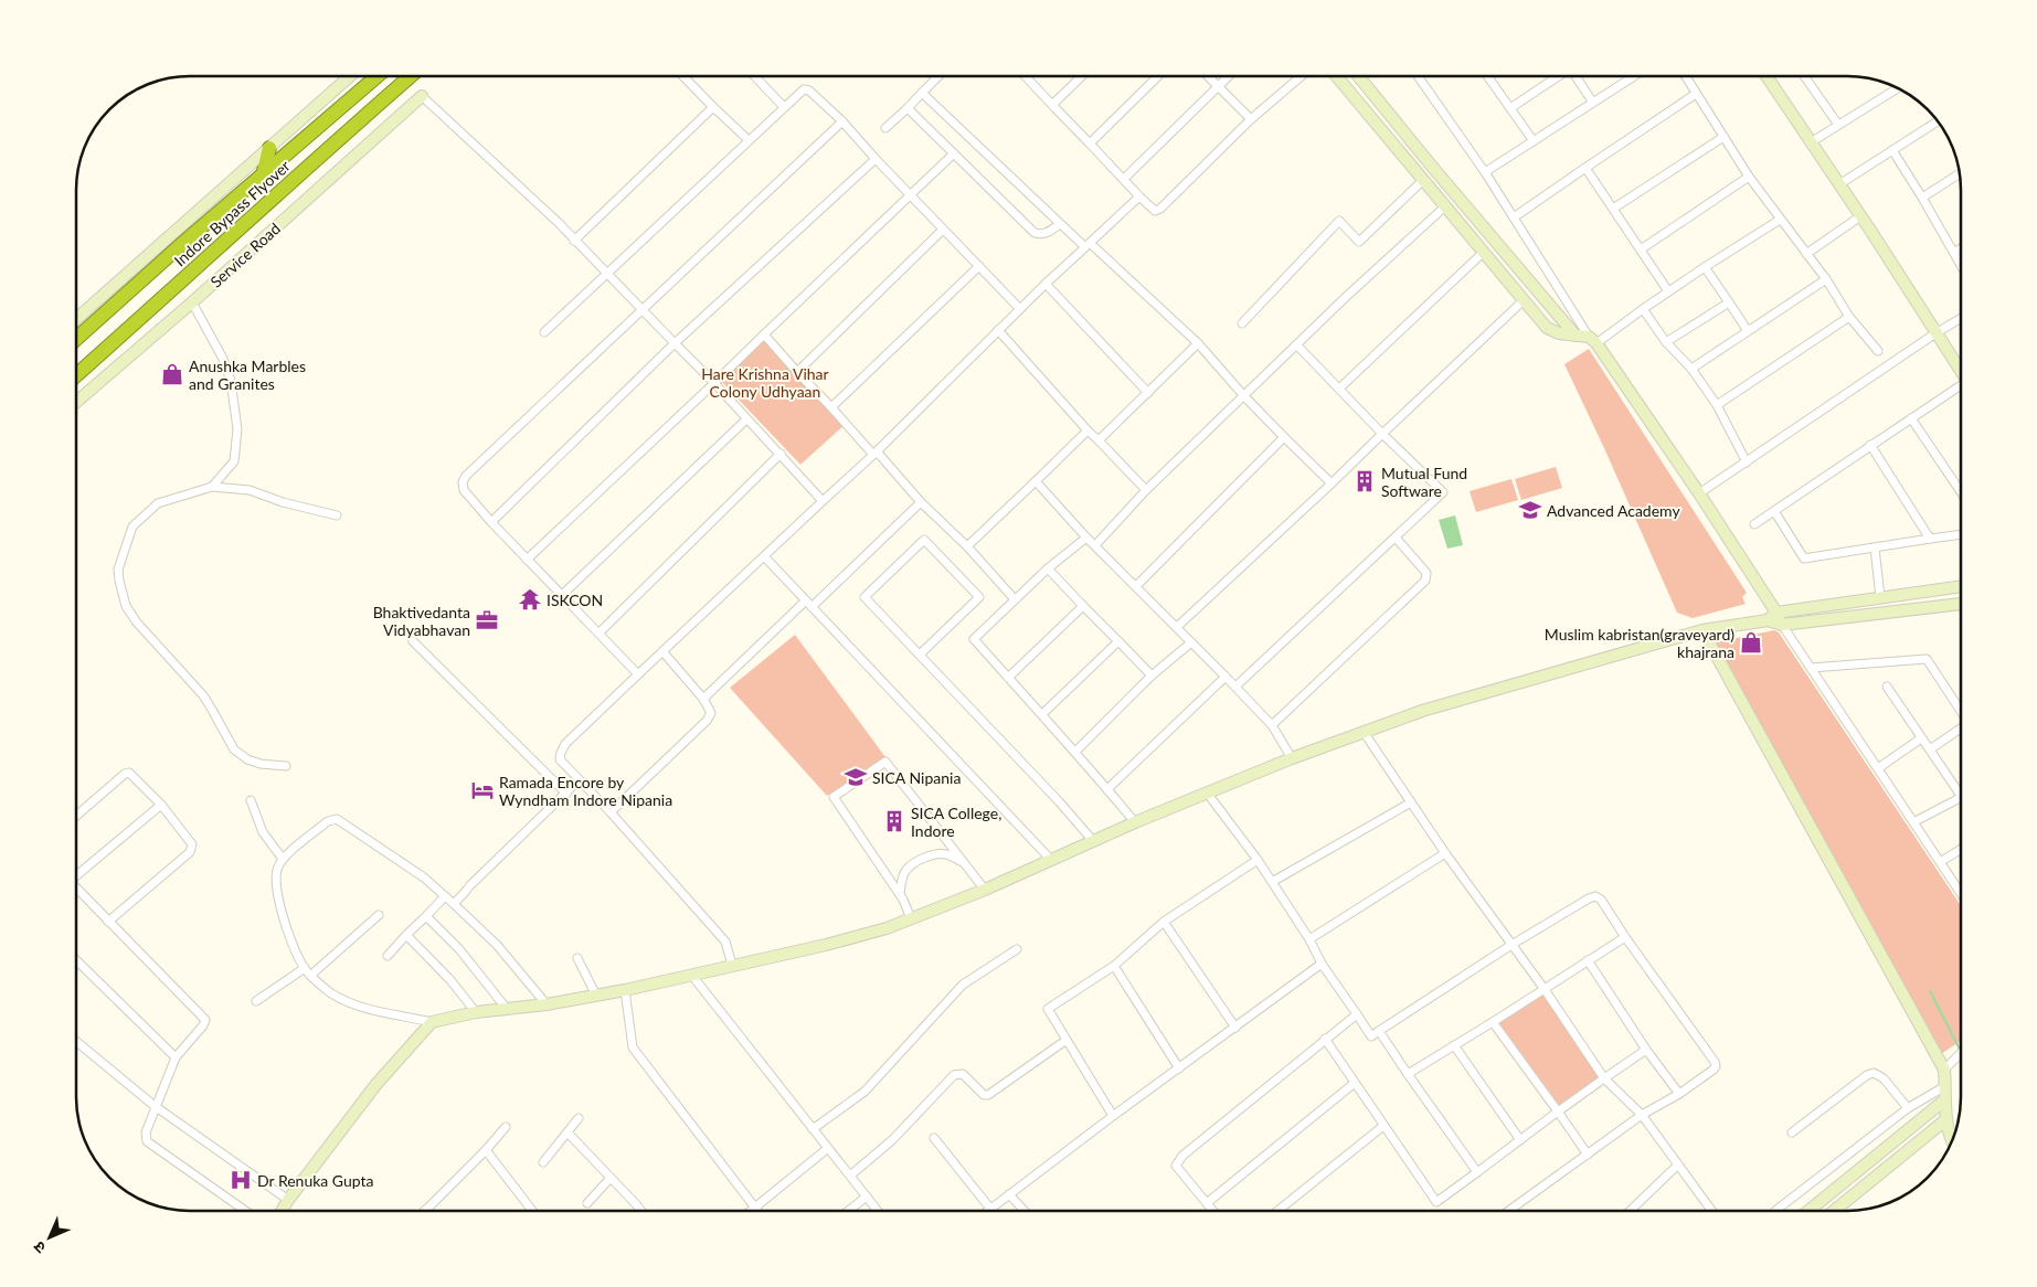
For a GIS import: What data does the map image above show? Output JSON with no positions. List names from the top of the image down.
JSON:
{
  "streets": {
    "highway": ["Indore Bypass Flyover"],
    "street": ["Service Road"]
  },
  "parks": ["Hare Krishna Vihar Colony Udhyaan"],
  "places": {
    "shop": ["Anushka Marbles and Granites", "Muslim kabristan(graveyard) khajrana"],
    "building": ["Mutual Fund Software", "SICA College, Indore"],
    "school or university": ["Advanced Academy", "SICA Nipania"],
    "temple": ["ISKCON"],
    "office": ["Bhaktivedanta Vidyabhavan"],
    "hotel": ["Ramada Encore by Wyndham Indore Nipania"],
    "hospital": ["Dr Renuka Gupta"]
  },
  "north": "bottom left"
}
